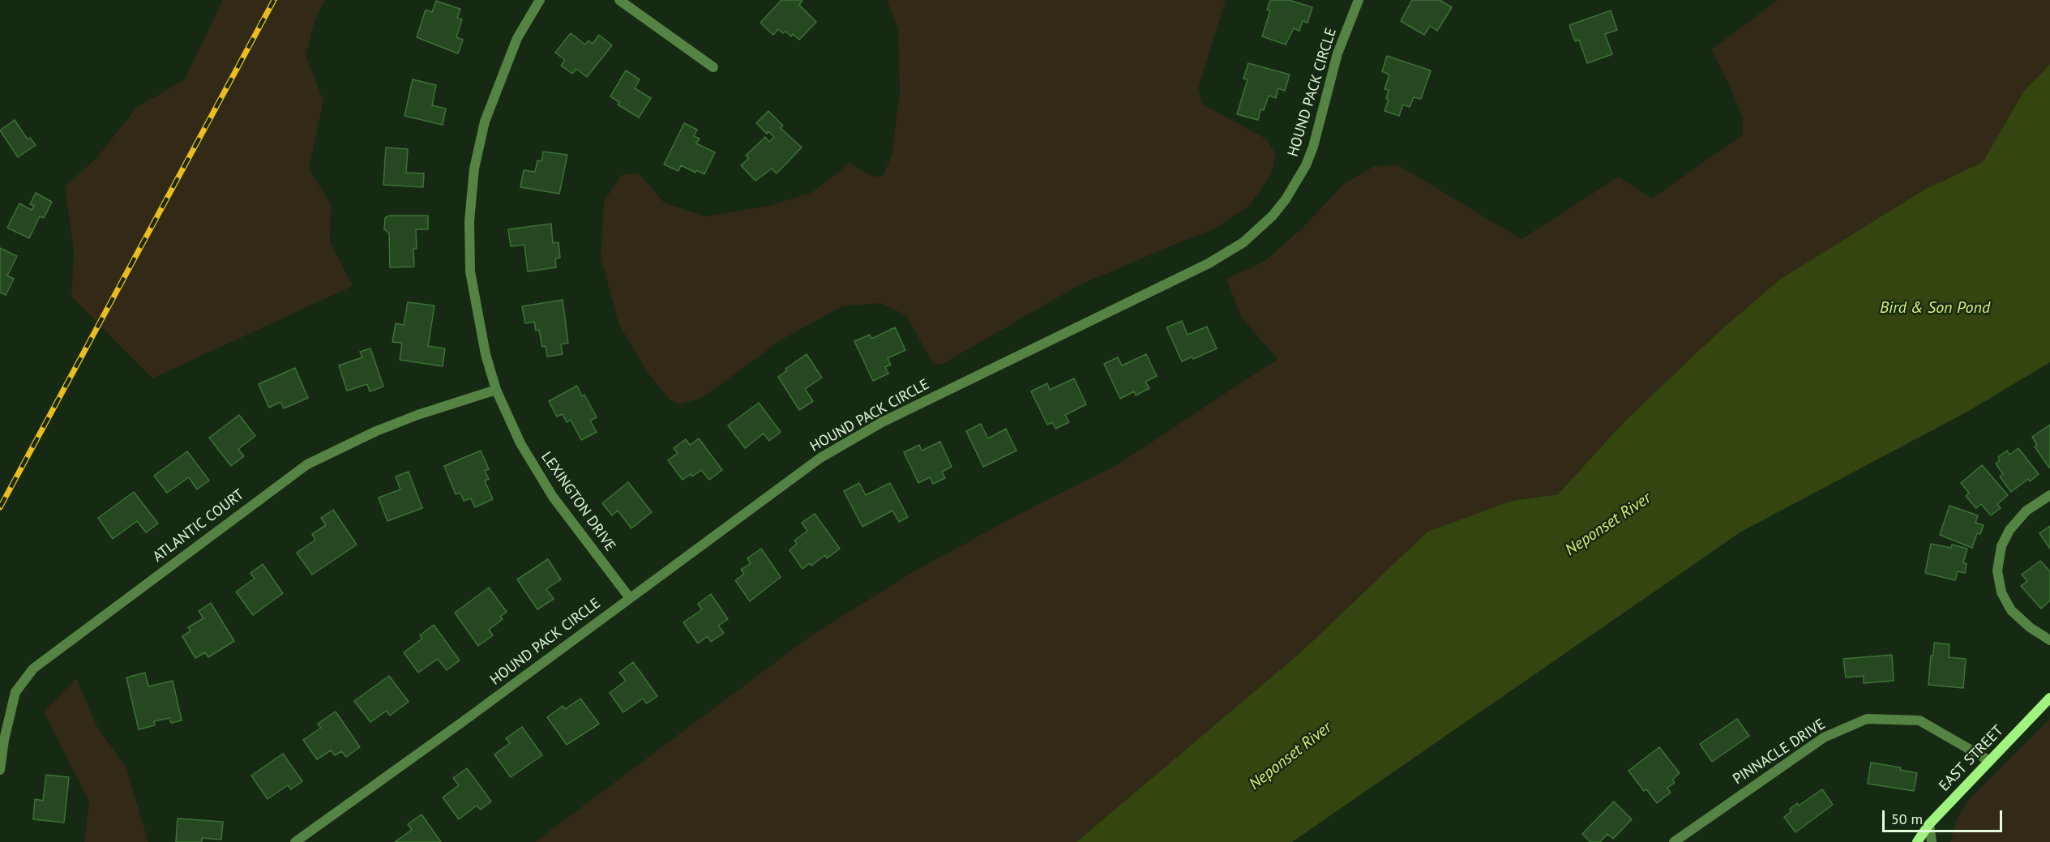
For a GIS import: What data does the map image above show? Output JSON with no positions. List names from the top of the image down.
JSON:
{
  "streets": {
    "street": [
      "HOUND PACK CIRCLE",
      "LEXINGTON DRIVE",
      "ATLANTIC COURT",
      "PINNACLE DRIVE",
      "EAST STREET"
    ]
  },
  "crossings": [
    ["HOUND PACK CIRCLE", "LEXINGTON DRIVE"],
    ["LEXINGTON DRIVE", "ATLANTIC COURT"],
    ["PINNACLE DRIVE", "EAST STREET"]
  ],
  "water": ["Bird & Son Pond", "Neponset River"],
  "scale_bar": "50 m"
}
